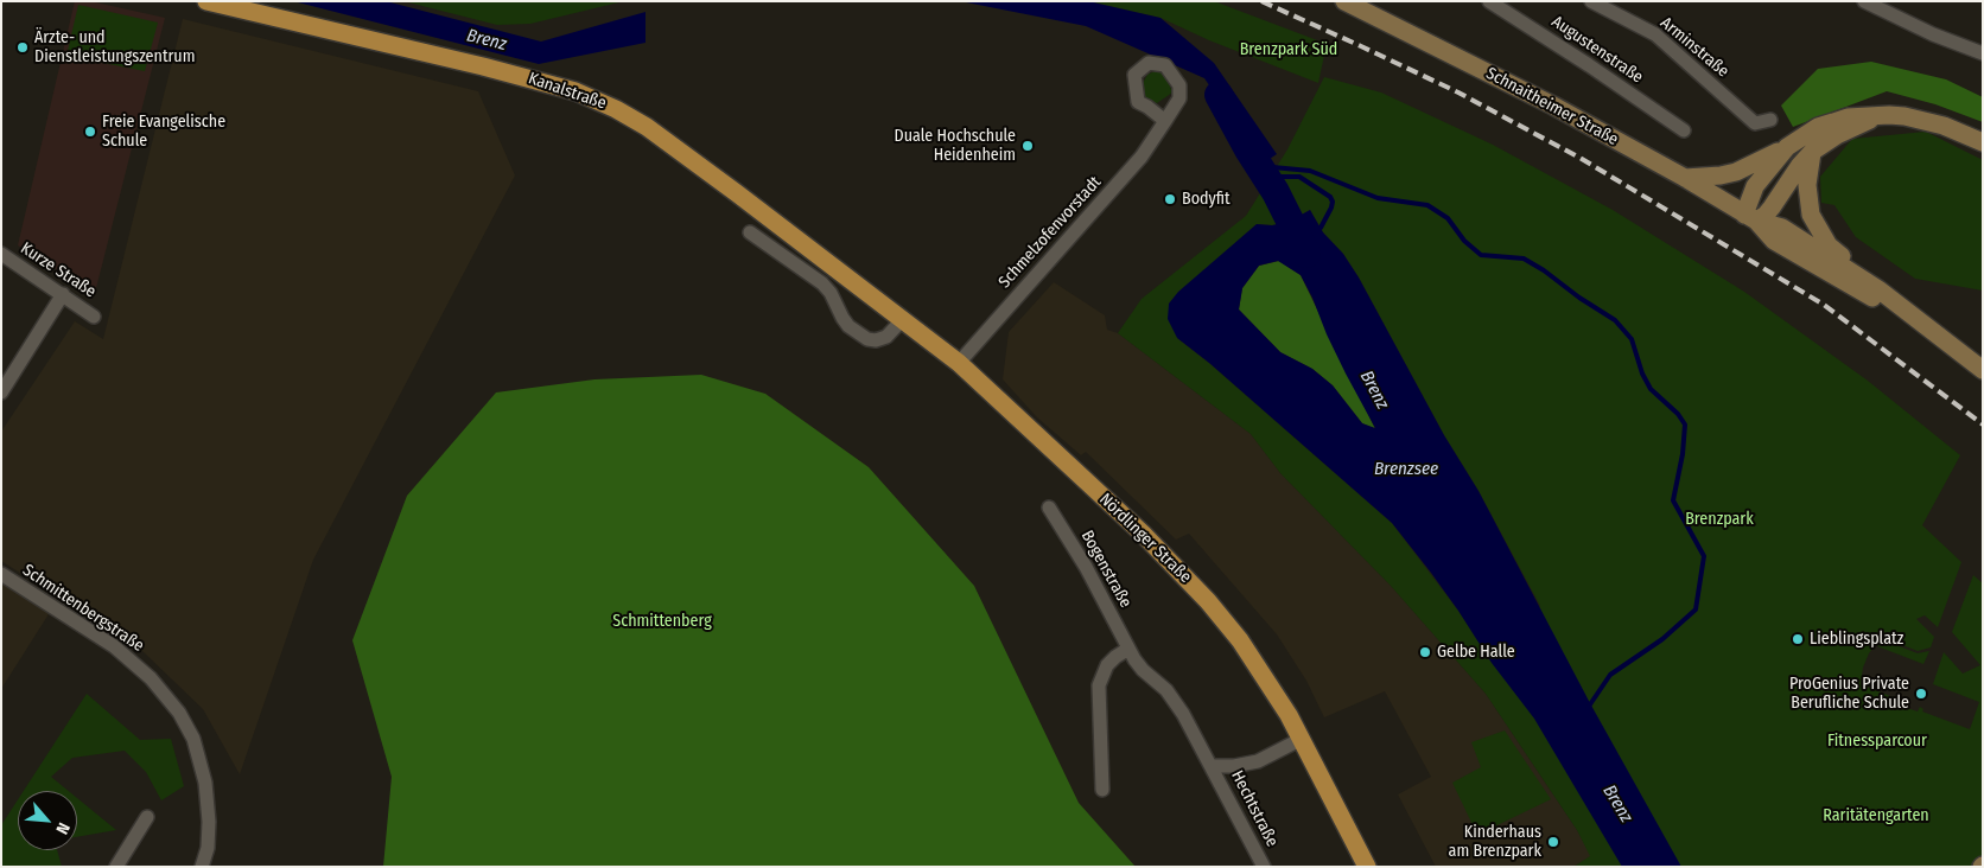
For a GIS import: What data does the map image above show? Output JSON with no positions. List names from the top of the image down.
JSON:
{
  "streets": {
    "main road": ["Kanalstraße", "Nördlinger Straße"],
    "street": [
      "Arminstraße",
      "Augustenstraße",
      "Schnaitheimer Straße",
      "Schmelzofenvorstadt",
      "Kurze Straße",
      "Bogenstraße",
      "Schmittenbergstraße",
      "Hechtstraße"
    ]
  },
  "crossings": [
    ["Kanalstraße", "Schmelzofenvorstadt"],
    ["Kanalstraße", "Nördlinger Straße"],
    ["Schmelzofenvorstadt", "Nördlinger Straße"],
    ["Bogenstraße", "Hechtstraße"]
  ],
  "water": ["Brenz", "Brenzsee"],
  "parks": [
    "Brenzpark Süd",
    "Brenzpark",
    "Schmittenberg",
    "Fitnessparcour",
    "Raritätengarten"
  ],
  "places": [
    "Ärzte- und Dienstleistungszentrum",
    "Freie Evangelische Schule",
    "Duale Hochschule Heidenheim",
    "Bodyfit",
    "Lieblingsplatz",
    "Gelbe Halle",
    "ProGenius Private Berufliche Schule",
    "Kinderhaus am Brenzpark"
  ],
  "north": "bottom right"
}
